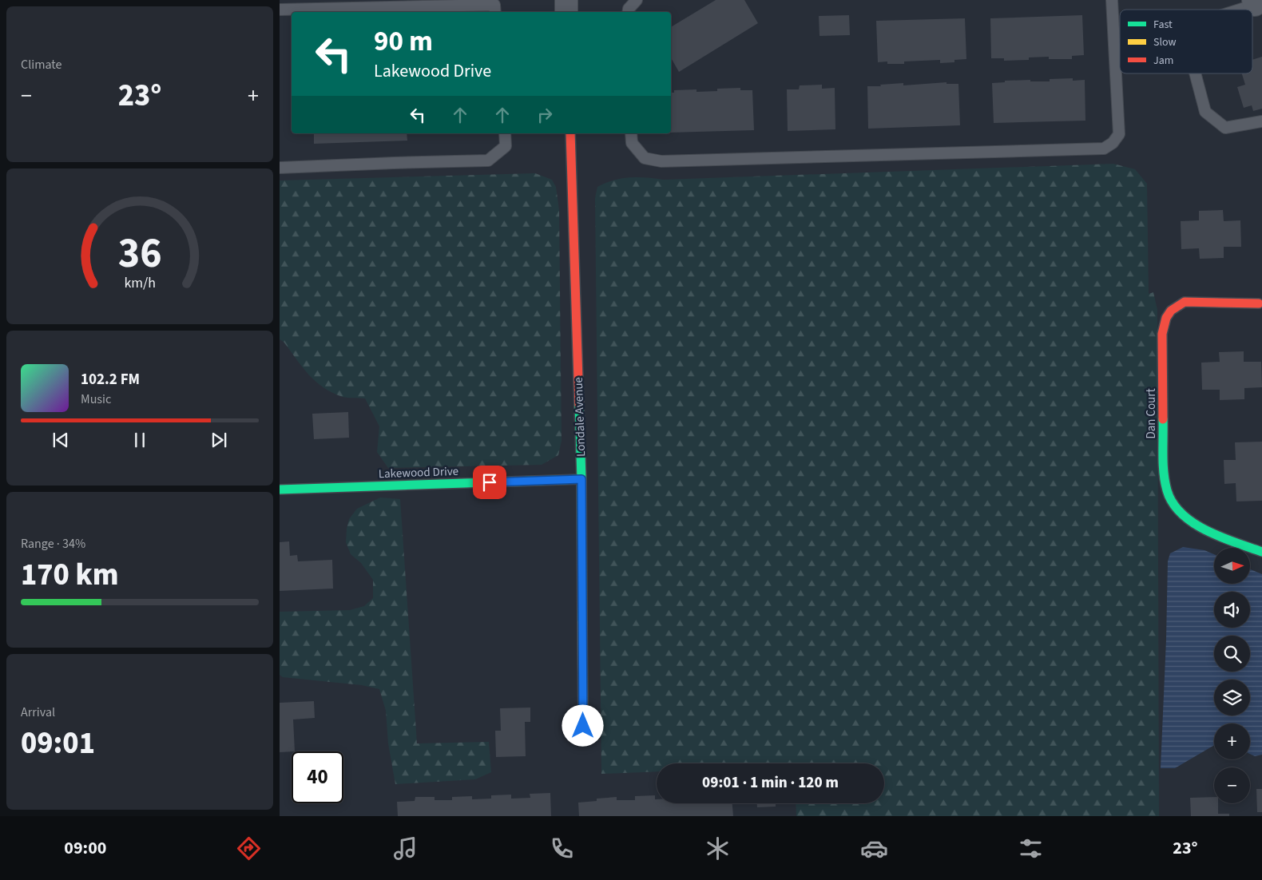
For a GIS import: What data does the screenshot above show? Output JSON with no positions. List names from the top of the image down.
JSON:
{
  "streets": {
    "street": ["Dan Court", "Londale Avenue", "Lakewood Drive"]
  },
  "crossings": [
    ["Londale Avenue", "Lakewood Drive"]
  ],
  "legend": ["Fast", "Slow", "Jam"],
  "north": "right",
  "page": {
    "tile": [
      "Climate",
      ["Range · 34%", "170 km"],
      ["Arrival", "09:01"]
    ],
    "turn": ["90 m", "Lakewood Drive"],
    "heat": ["−", "23°", "+"],
    "song": ["102.2 FM", "Music"],
    "map_buttons": ["+", "−"],
    "limit": "40",
    "trip": "09:01 · 1 min · 120 m",
    "tabs": ["09:00", "23°"],
    "gauge": ["36", "km/h"]
  }
}
